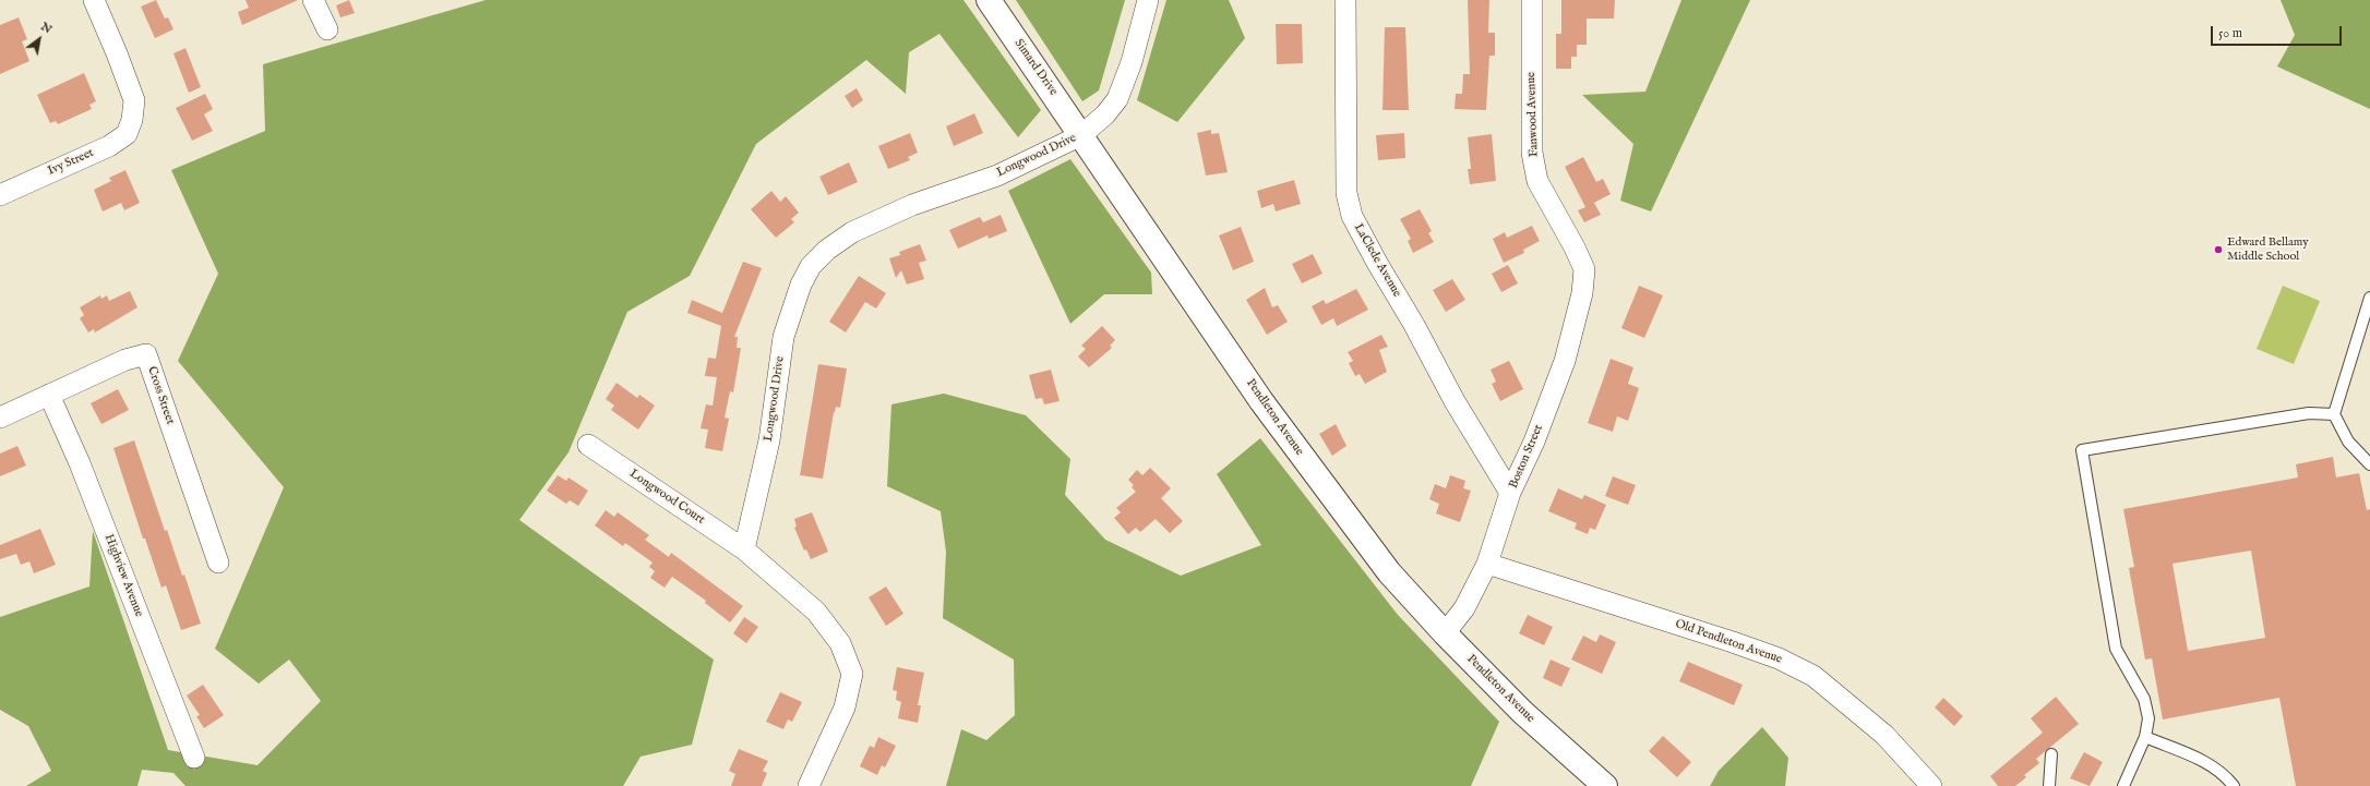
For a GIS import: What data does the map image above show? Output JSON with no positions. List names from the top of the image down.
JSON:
{
  "streets": {
    "street": [
      "Simard Drive",
      "Fanwood Avenue",
      "Longwood Drive",
      "Ivy Street",
      "LaClede Avenue",
      "Cross Street",
      "Pendleton Avenue",
      "Boston Street",
      "Longwood Court",
      "Highview Avenue",
      "Old Pendleton Avenue"
    ]
  },
  "crossings": [
    ["Simard Drive", "Longwood Drive"],
    ["Simard Drive", "Pendleton Avenue"],
    ["Fanwood Avenue", "Boston Street"],
    ["Longwood Drive", "Pendleton Avenue"],
    ["Longwood Drive", "Longwood Court"],
    ["LaClede Avenue", "Boston Street"],
    ["Cross Street", "Highview Avenue"],
    ["Pendleton Avenue", "Boston Street"],
    ["Boston Street", "Old Pendleton Avenue"]
  ],
  "places": ["Edward Bellamy Middle School"],
  "scale_bar": "50 m",
  "north": "top right"
}
